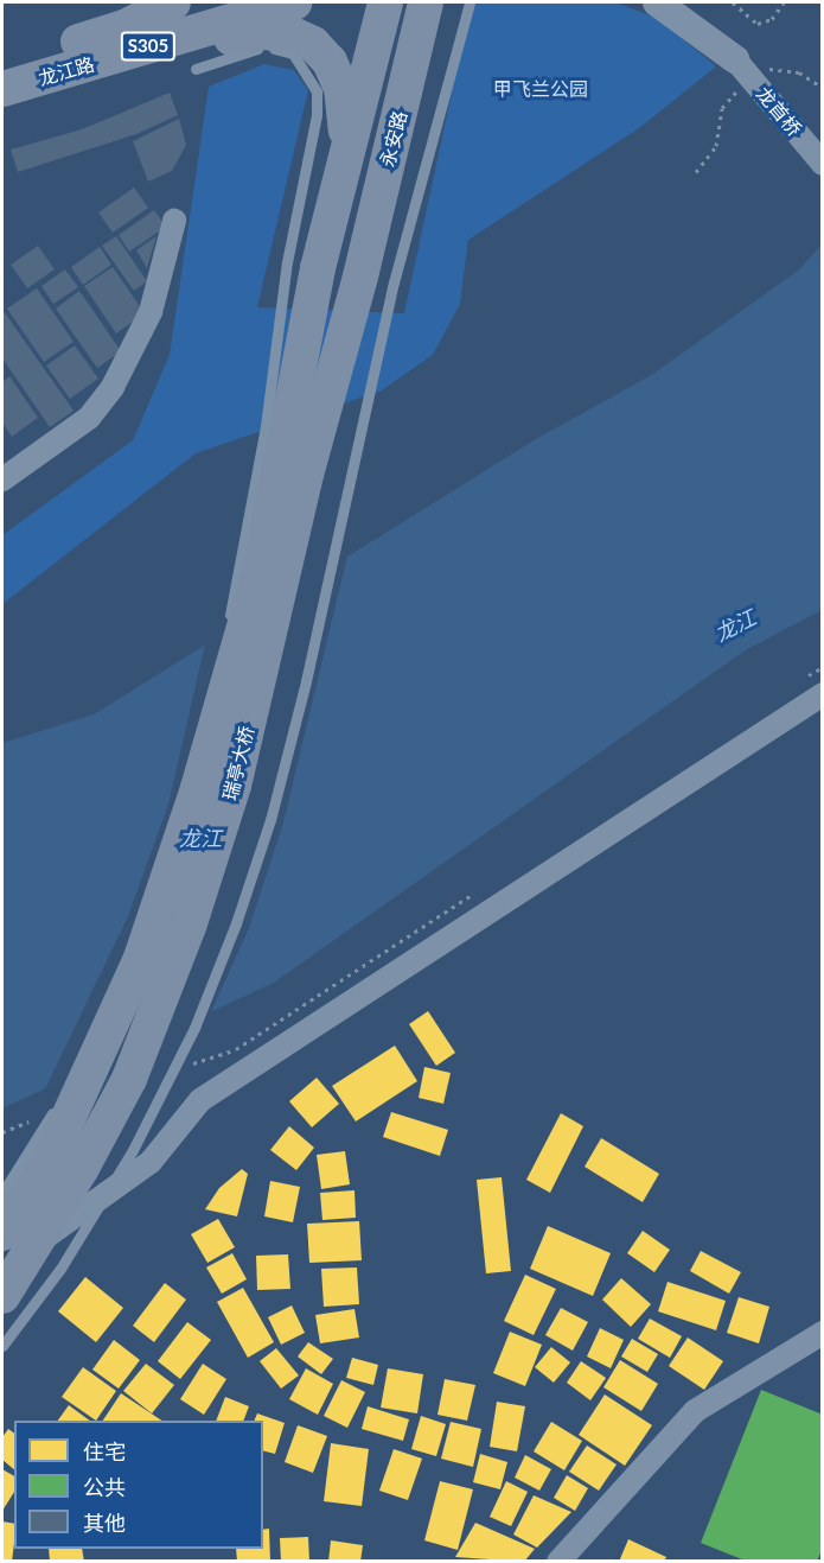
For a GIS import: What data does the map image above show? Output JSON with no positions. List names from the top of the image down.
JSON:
{
  "streets": {
    "main road": [
      "S305",
      "龙江路",
      "永安路",
      "瑞亭大桥"
    ],
    "street": ["龙首桥"]
  },
  "crossings": [
    ["永安路", "瑞亭大桥"]
  ],
  "water": ["龙江"],
  "parks": ["甲飞兰公园"],
  "legend": ["住宅", "公共", "其他"]
}
